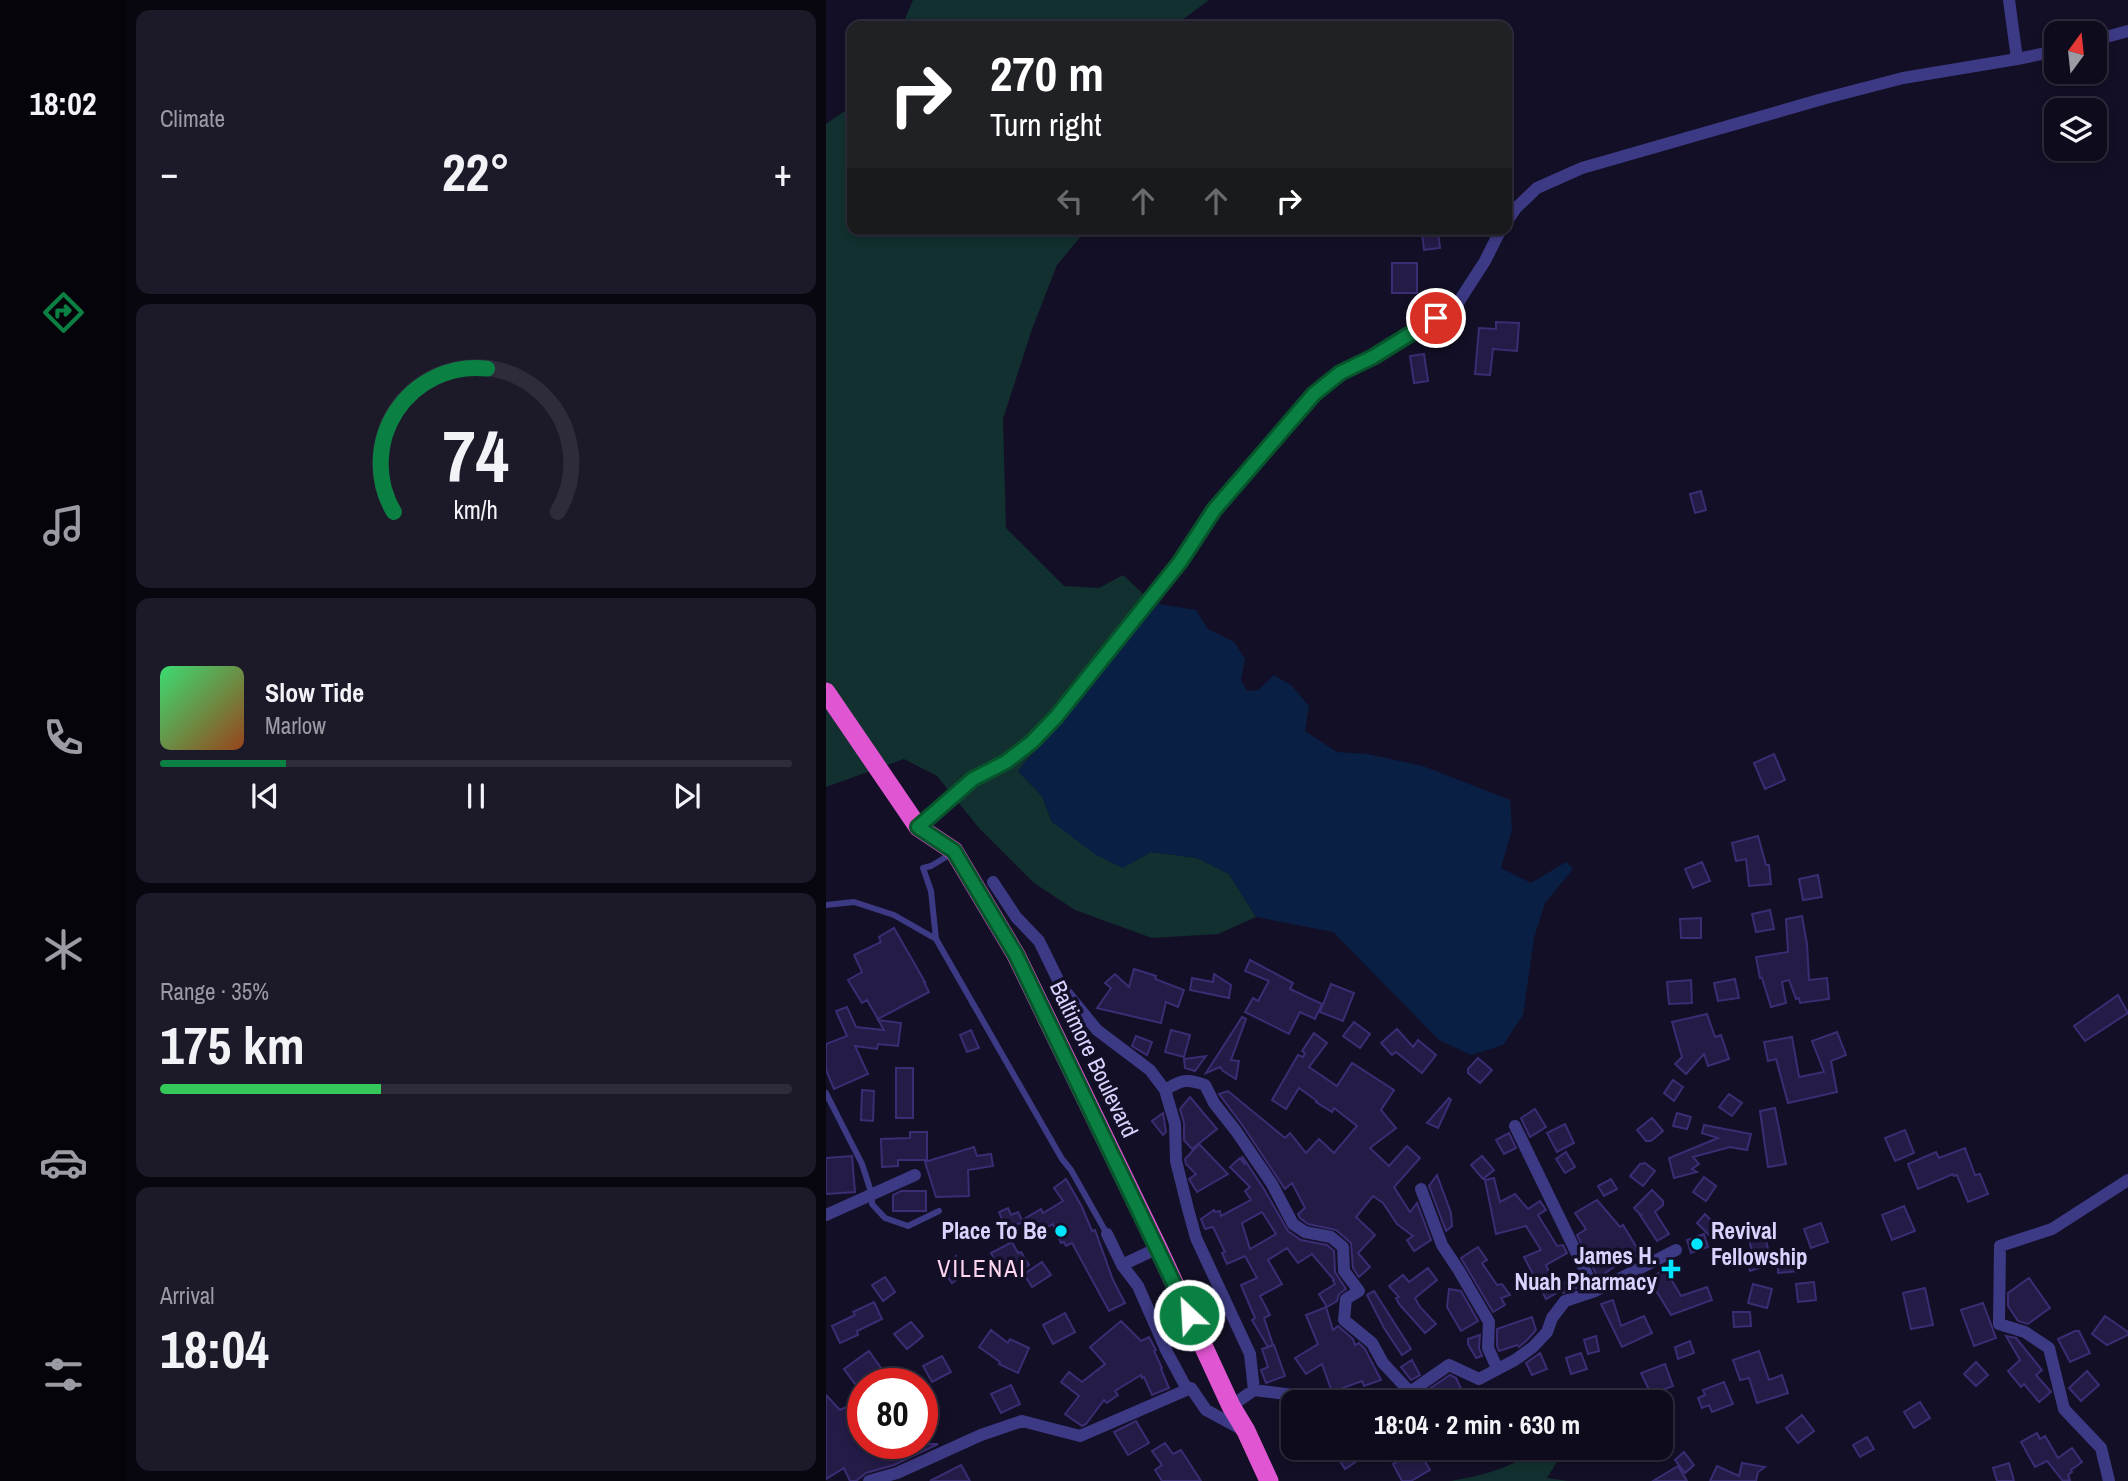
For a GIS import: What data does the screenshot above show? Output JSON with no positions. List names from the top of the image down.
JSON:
{
  "streets": {
    "highway": ["Baltimore Boulevard"]
  },
  "districts": ["VILENAI"],
  "places": {
    "other": ["Place To Be", "Revival Fellowship"],
    "health": ["James H. Nuah Pharmacy"]
  },
  "north": "top",
  "page": {
    "tabs": "18:02",
    "tile": [
      "Climate",
      ["Range · 35%", "175 km"],
      ["Arrival", "18:04"]
    ],
    "turn": ["270 m", "Turn right"],
    "heat": ["−", "22°", "+"],
    "song": ["Slow Tide", "Marlow"],
    "limit": "80",
    "trip": "18:04 · 2 min · 630 m",
    "gauge": ["74", "km/h"]
  }
}
